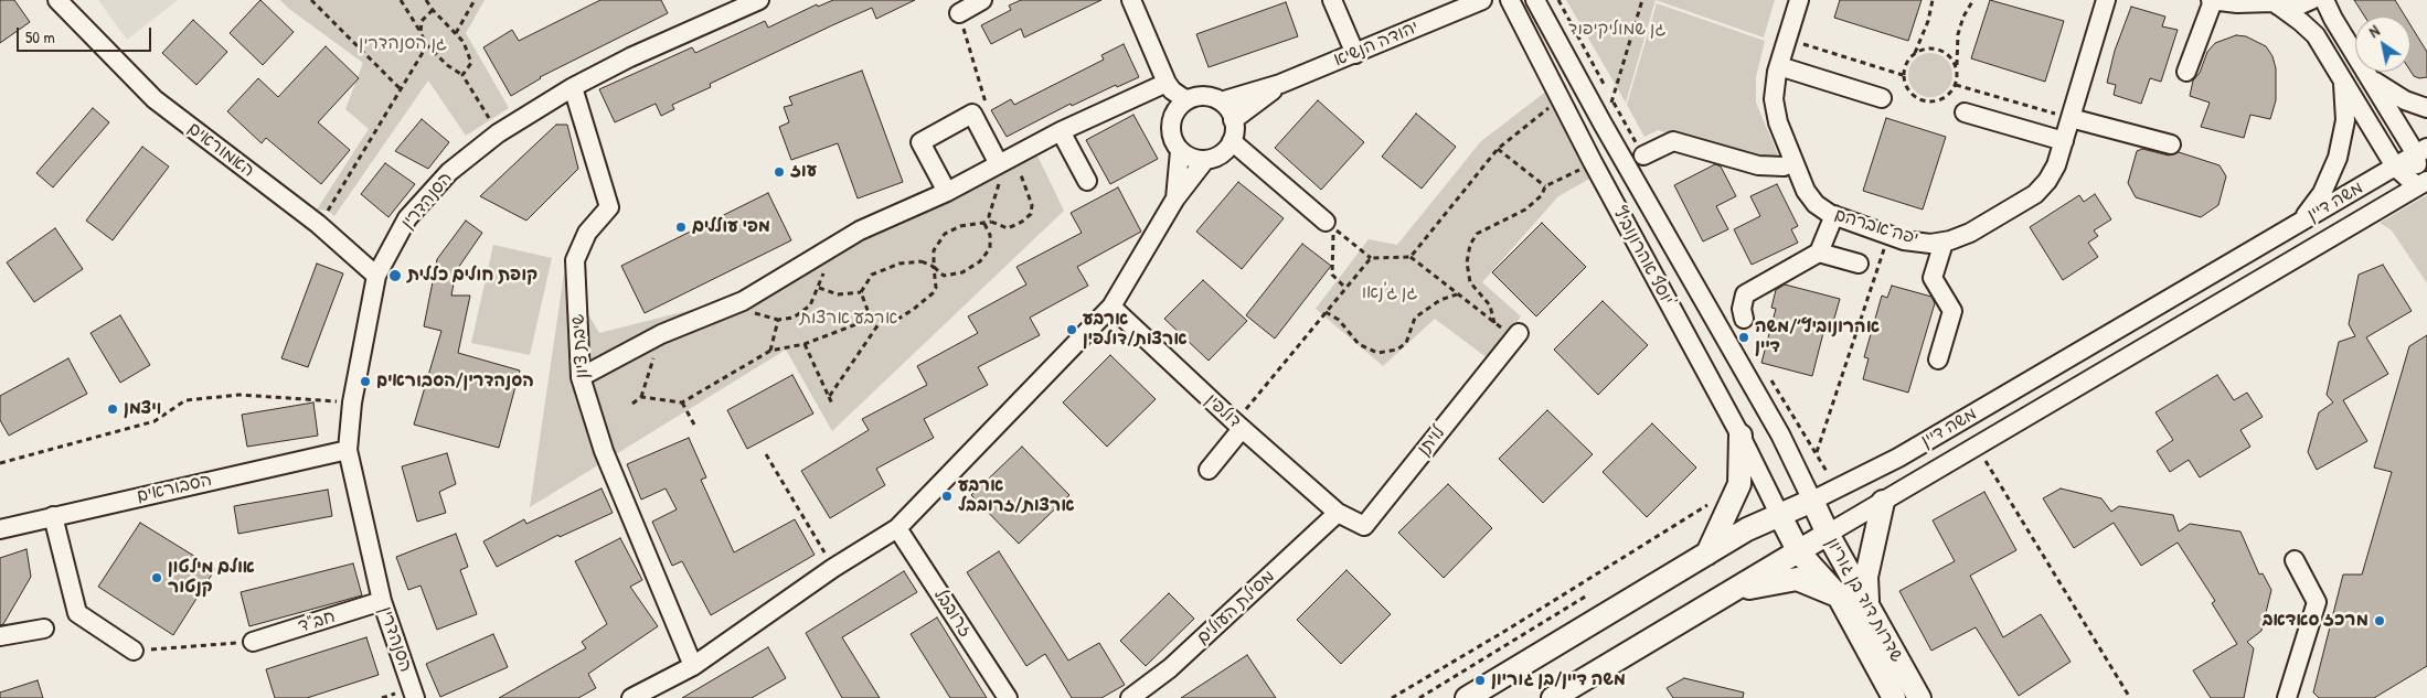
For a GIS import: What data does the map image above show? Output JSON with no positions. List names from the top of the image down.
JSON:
{
  "streets": {
    "main road": ["משה דיין", "שדרות דוד בן גוריון"],
    "street": [
      "יהודה הנשיא",
      "האמוראים",
      "הסנהדרין",
      "יפה אברהם",
      "יוסף אהרונוביץ'",
      "שיבת ציון",
      "דולפין",
      "לויתן",
      "הסבוראים",
      "מסילת העולים",
      "זרובבל",
      "חב\"ד"
    ]
  },
  "crossings": [
    ["יהודה הנשיא", "יוסף אהרונוביץ'"],
    ["האמוראים", "הסנהדרין"],
    ["הסנהדרין", "שיבת ציון"],
    ["הסנהדרין", "הסבוראים"],
    ["הסנהדרין", "חב\"ד"],
    ["משה דיין", "יוסף אהרונוביץ'"],
    ["משה דיין", "שדרות דוד בן גוריון"],
    ["יוסף אהרונוביץ'", "שדרות דוד בן גוריון"],
    ["דולפין", "לויתן"],
    ["דולפין", "מסילת העולים"],
    ["לויתן", "מסילת העולים"]
  ],
  "parks": [
    "גן שמוליקיפוד",
    "גן הסנהדרין",
    "גן ג'נאו",
    "ארבע ארצות"
  ],
  "places": [
    "עוז",
    "מפי עוללים",
    "קופת חולים כללית",
    "ארבע ארצות/דולפין",
    "אהרונוביץ׳/משה דיין",
    "הסנהדרין/הסבוראים",
    "ויצמן",
    "ארבע ארצות/זרובבל",
    "אולם מילטון קנטור",
    "מרכז סאדאב",
    "משה דיין/בן גוריון"
  ],
  "scale_bar": "50 m",
  "north": "top left"
}
